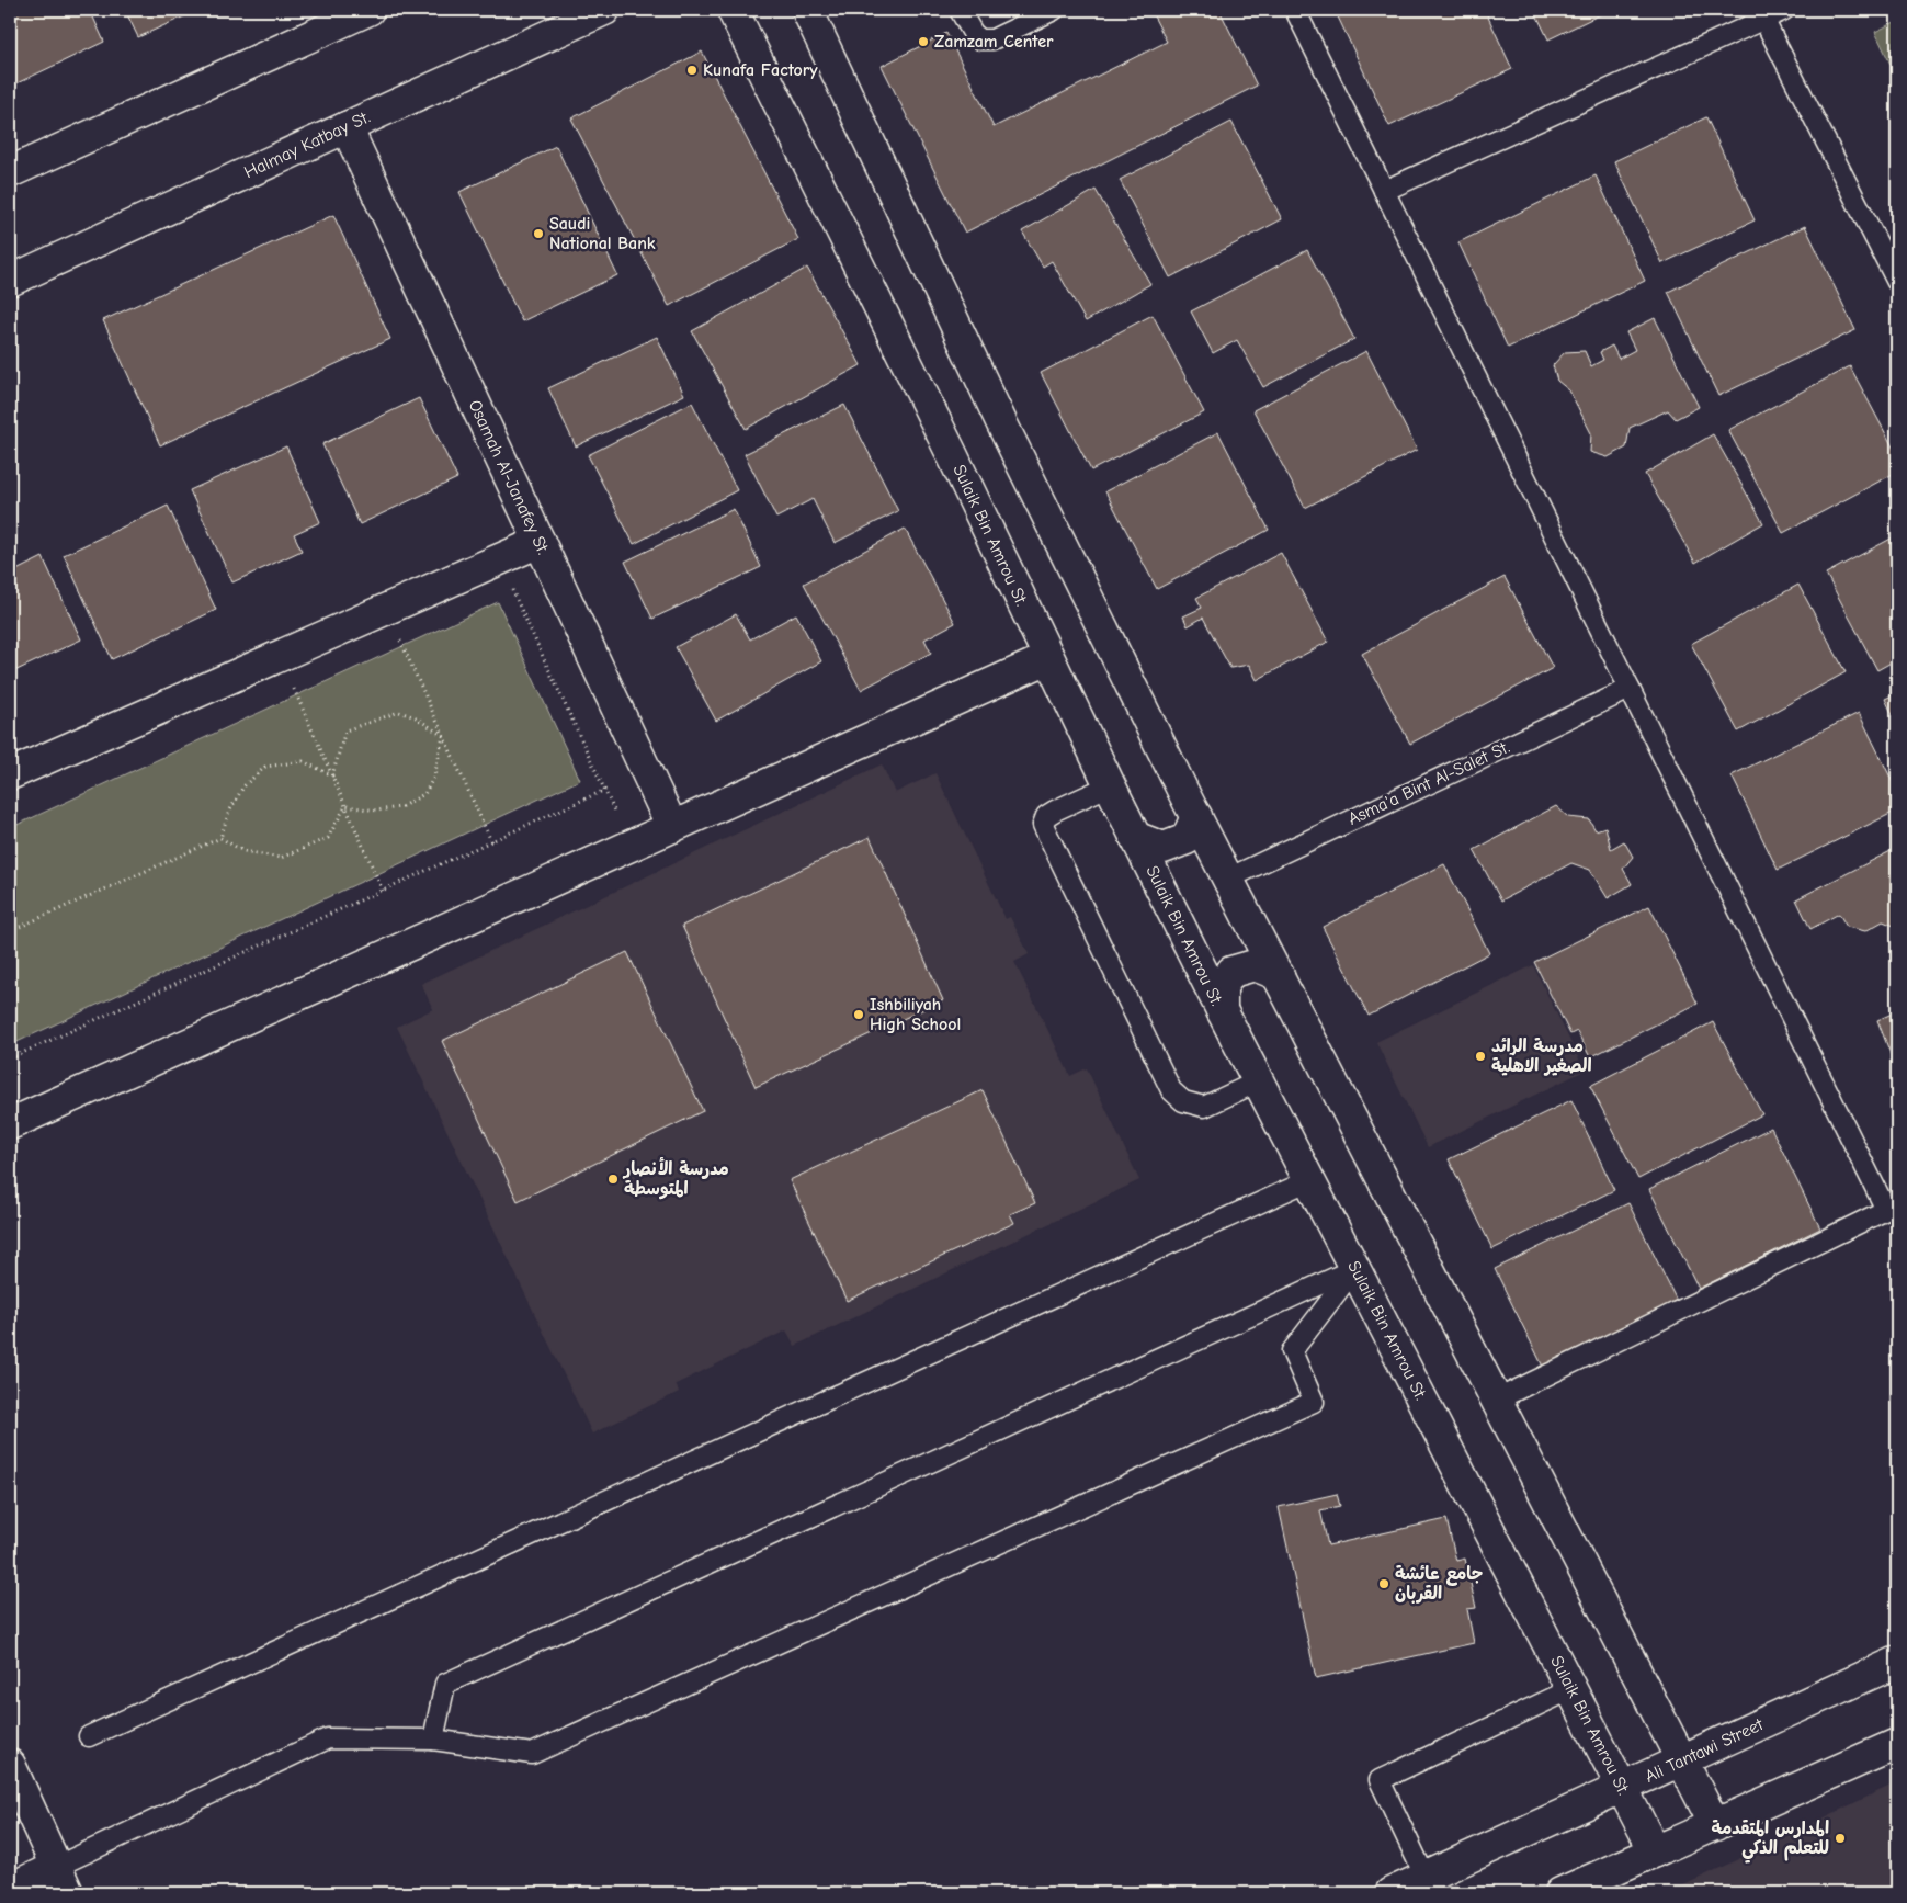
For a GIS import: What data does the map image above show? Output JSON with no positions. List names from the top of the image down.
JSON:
{
  "streets": {
    "street": [
      "Halmay Katbay St.",
      "Osamah Al-Janafey St.",
      "Sulaik Bin Amrou St.",
      "Ali Tantawi Street"
    ],
    "lane": ["Asma'a Bint Al-Salet St."]
  },
  "crossings": [
    ["Halmay Katbay St.", "Osamah Al-Janafey St."],
    ["Sulaik Bin Amrou St.", "Ali Tantawi Street"]
  ],
  "places": [
    "Zamzam Center",
    "Kunafa Factory",
    "Saudi National Bank",
    "Ishbiliyah High School",
    "مدرسة الرائد الصغير الاهلية",
    "مدرسة الأنصار المتوسطة",
    "جامع عائشة القربان",
    "المدارس المتقدمة للتعلم الذكي"
  ]
}
